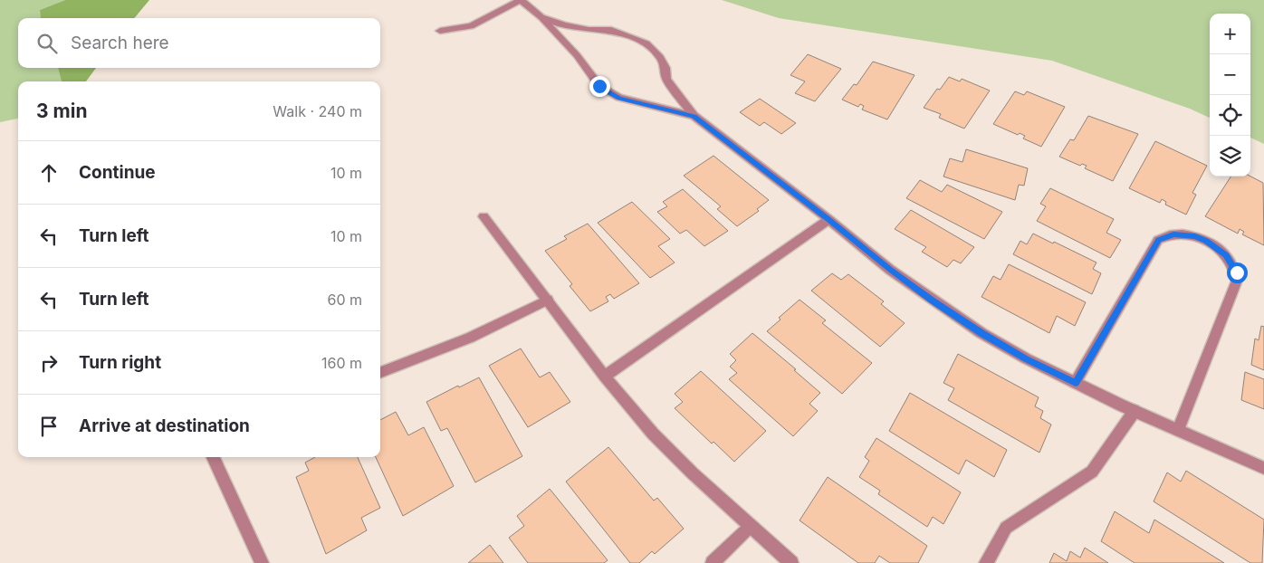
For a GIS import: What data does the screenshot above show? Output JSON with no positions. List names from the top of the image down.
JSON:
{
  "page": {
    "map_buttons": ["+", "−"],
    "search": "Search here",
    "heading": ["3 min", "Walk · 240 m"],
    "list": [
      ["Continue", "10 m"],
      ["Turn left", "10 m"],
      ["Turn left", "60 m"],
      ["Turn right", "160 m"],
      "Arrive at destination"
    ]
  }
}
